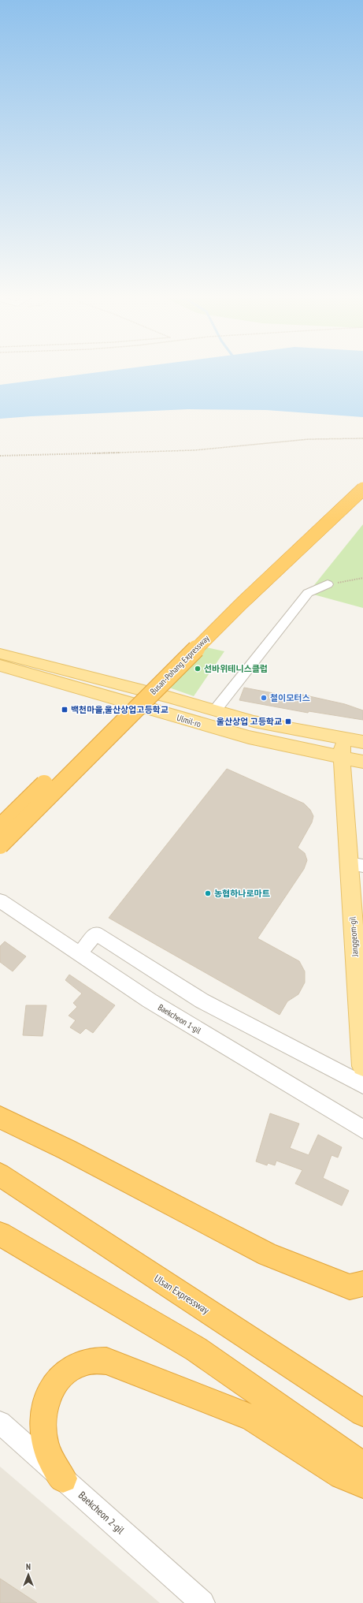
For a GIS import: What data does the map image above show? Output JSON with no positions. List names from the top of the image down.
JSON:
{
  "streets": {
    "highway": ["Busan-Pohang Expressway", "Ulsan Expressway"],
    "main road": ["Ulmil-ro", "Janggeom-gil"],
    "street": ["Baekcheon 1-gil", "Baekcheon 2-gil"]
  },
  "crossings": [
    ["Ulmil-ro", "Janggeom-gil"]
  ],
  "places": {
    "other": ["선바위테니스클럽", "철이모터스", "농협하나로마트"],
    "transit": ["백천마을,울산상업고등학교", "울산상업 고등학교"]
  },
  "north": "top"
}
